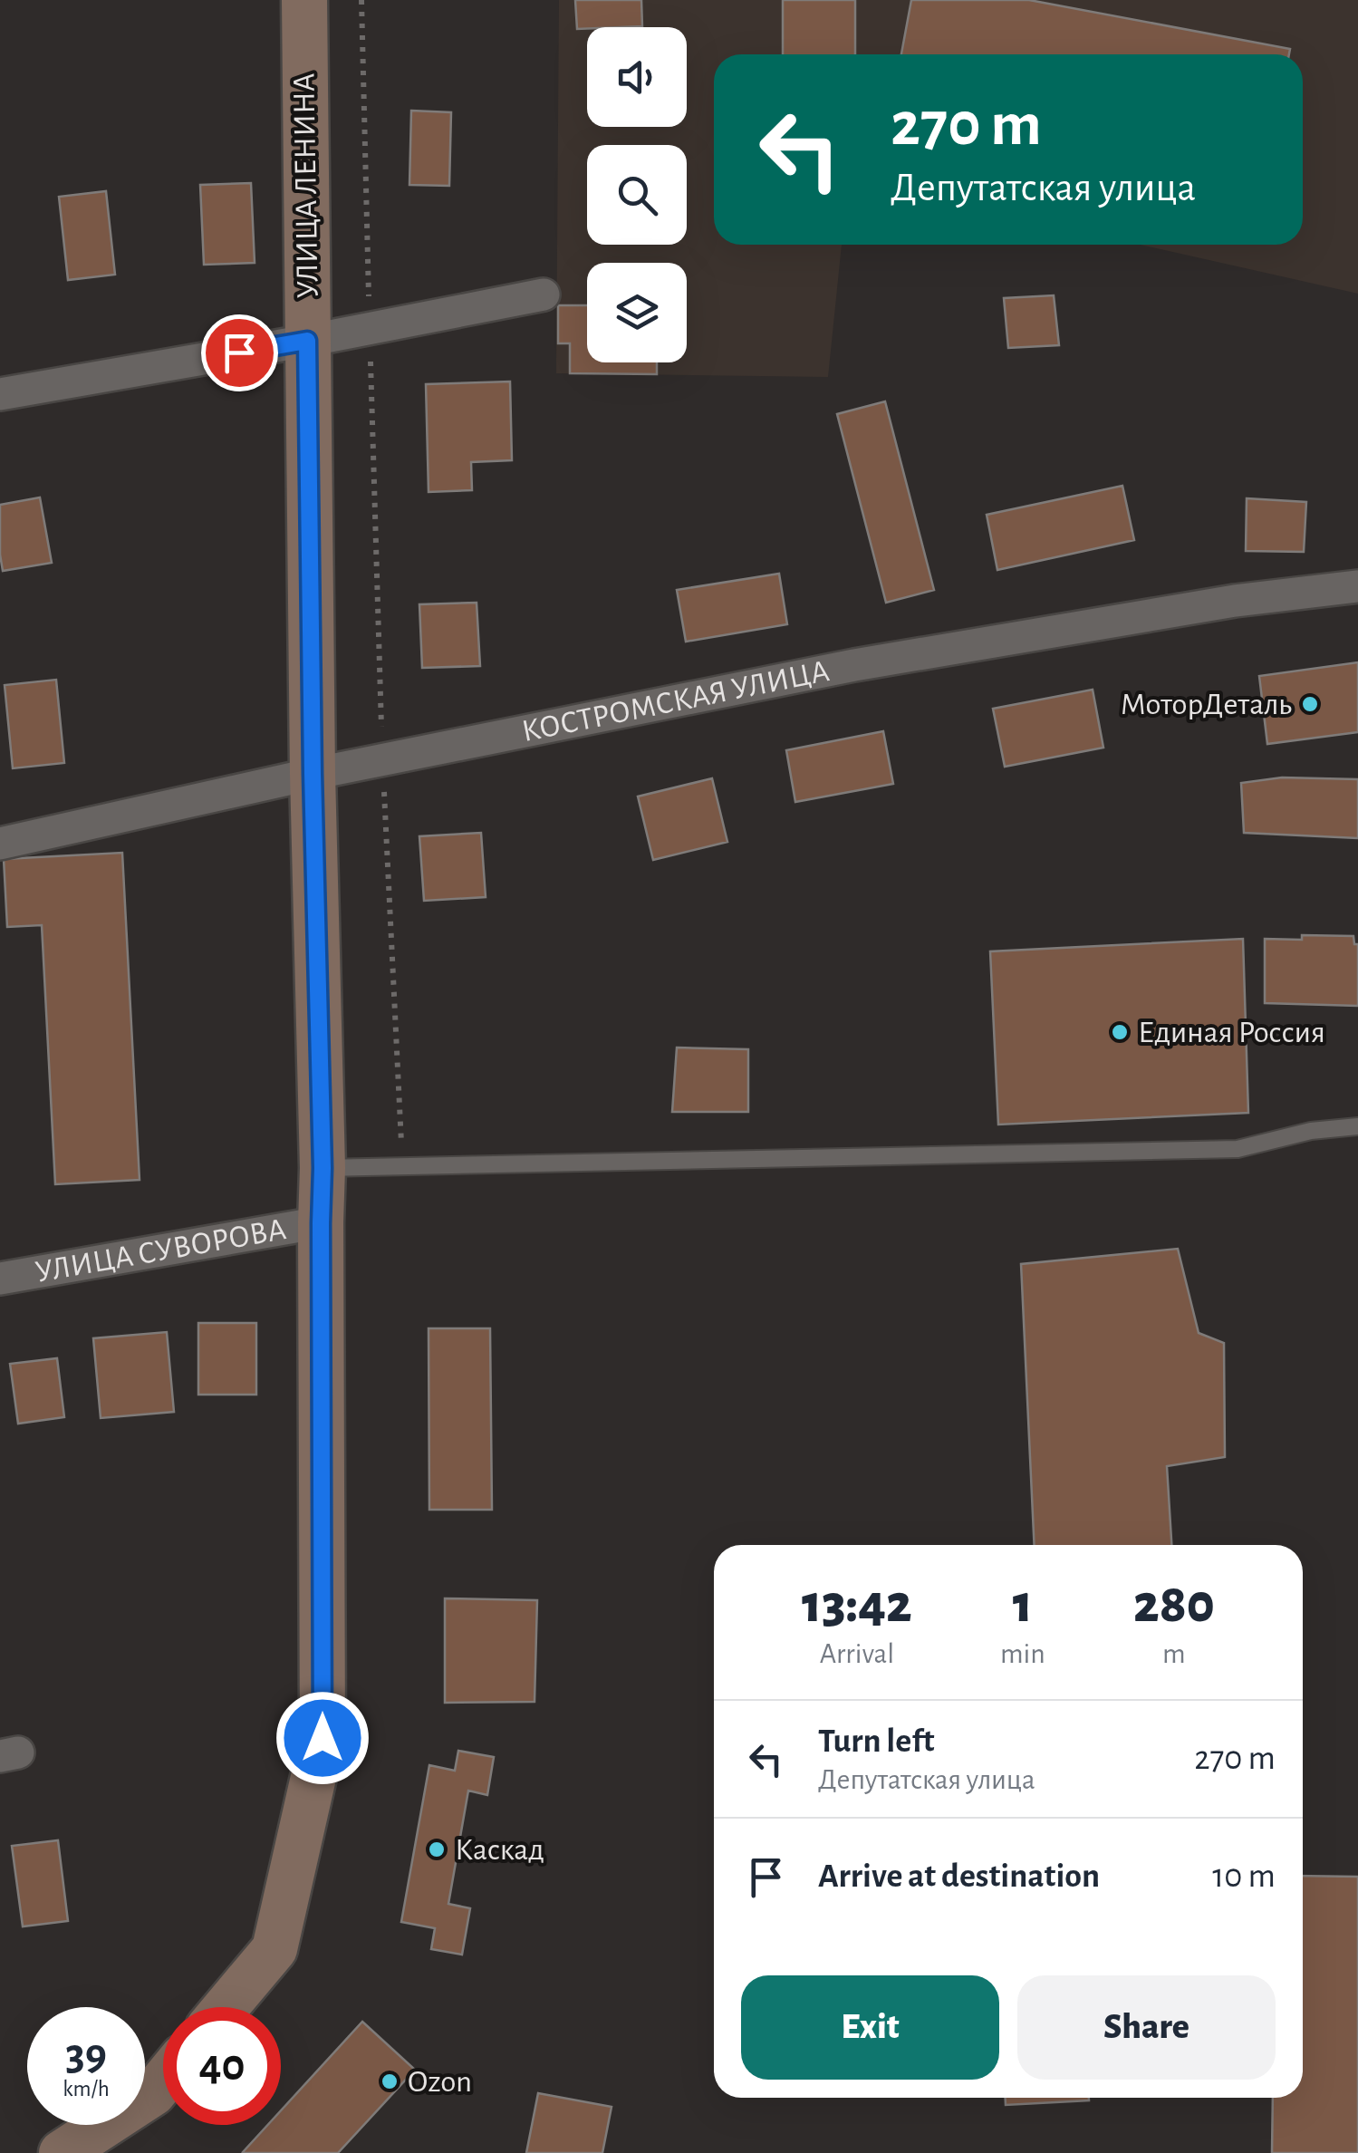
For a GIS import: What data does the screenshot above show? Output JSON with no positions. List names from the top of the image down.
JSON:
{
  "streets": {
    "street": ["УЛИЦА ЛЕНИНА", "КОСТРОМСКАЯ УЛИЦА", "УЛИЦА СУВОРОВА"]
  },
  "crossings": [
    ["УЛИЦА ЛЕНИНА", "КОСТРОМСКАЯ УЛИЦА"],
    ["УЛИЦА ЛЕНИНА", "УЛИЦА СУВОРОВА"]
  ],
  "places": [
    "МоторДеталь",
    "Единая Россия",
    "Каскад",
    "Ozon"
  ],
  "page": {
    "turn": ["270 m", "Депутатская улица"],
    "eta": [
      "13:42",
      "Arrival",
      "1",
      "min",
      "280",
      "m"
    ],
    "list": [
      {
        "name": "Turn left",
        "note": "Депутатская улица",
        "value": "270 m"
      },
      {
        "name": "Arrive at destination",
        "value": "10 m"
      }
    ],
    "buttons": ["Exit", "Share"],
    "speed": "39 km/h",
    "limit": "40"
  }
}
